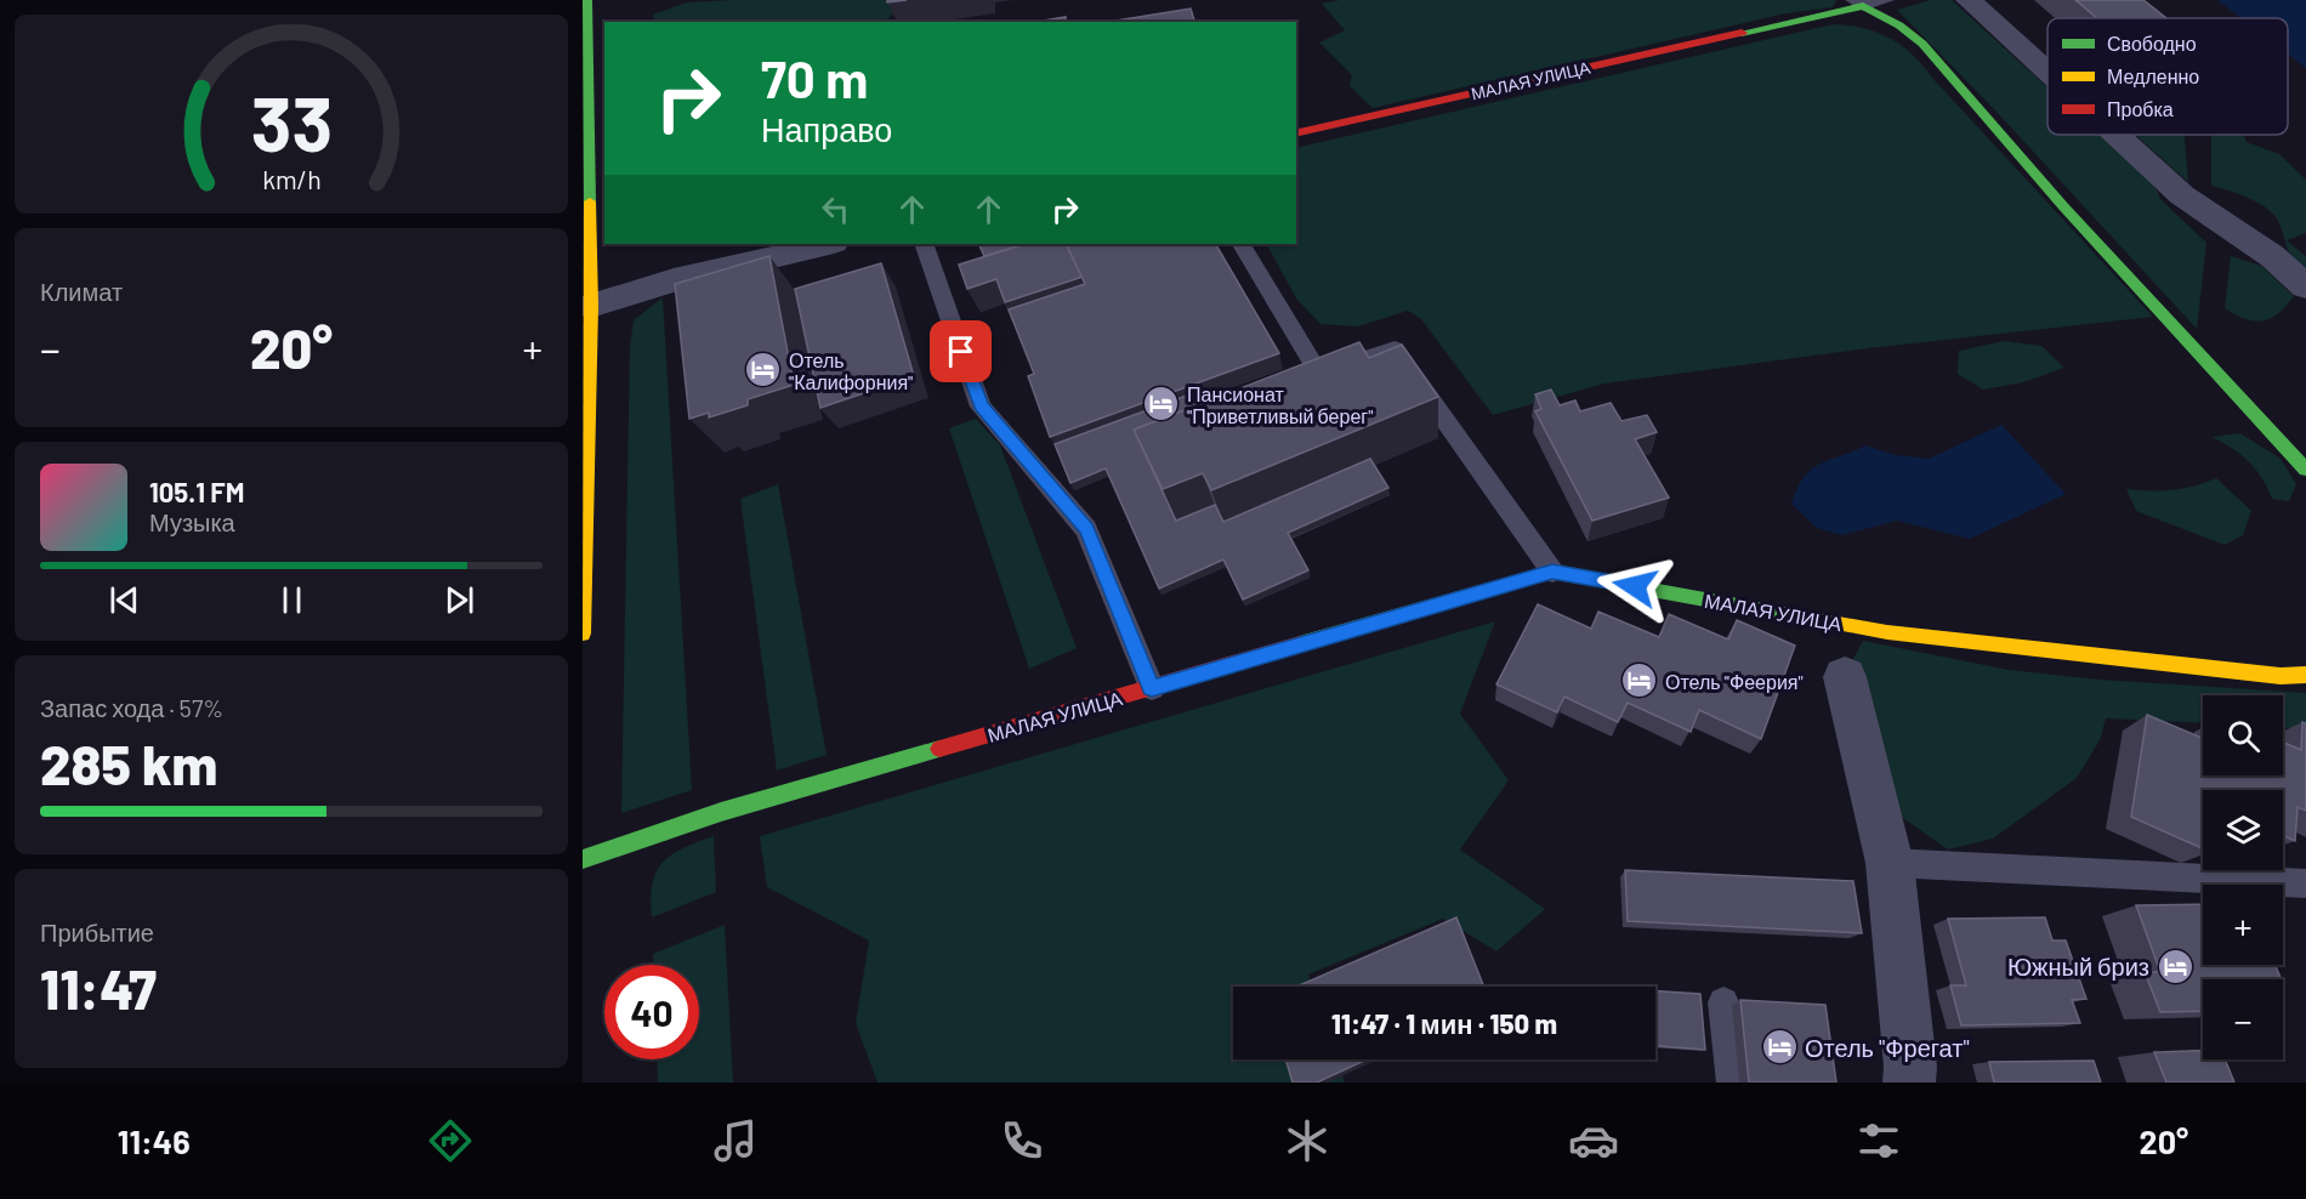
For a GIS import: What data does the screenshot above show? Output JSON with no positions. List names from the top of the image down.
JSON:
{
  "streets": {
    "street": ["МАЛАЯ УЛИЦА"]
  },
  "places": {
    "hotel": [
      "Отель \"Калифорния\"",
      "Пансионат \"Приветливый берег\"",
      "Отель \"Феерия\"",
      "Южный бриз",
      "Отель \"Фрегат\""
    ]
  },
  "legend": ["Свободно", "Медленно", "Пробка"],
  "page": {
    "turn": ["70 m", "Направо"],
    "tile": [
      "Климат",
      ["Запас хода · 57%", "285 km"],
      ["Прибытие", "11:47"]
    ],
    "heat": ["−", "20°", "+"],
    "song": ["105.1 FM", "Музыка"],
    "map_buttons": ["+", "−"],
    "limit": "40",
    "trip": "11:47 · 1 мин · 150 m",
    "tabs": ["11:46", "20°"],
    "gauge": ["33", "km/h"]
  }
}
